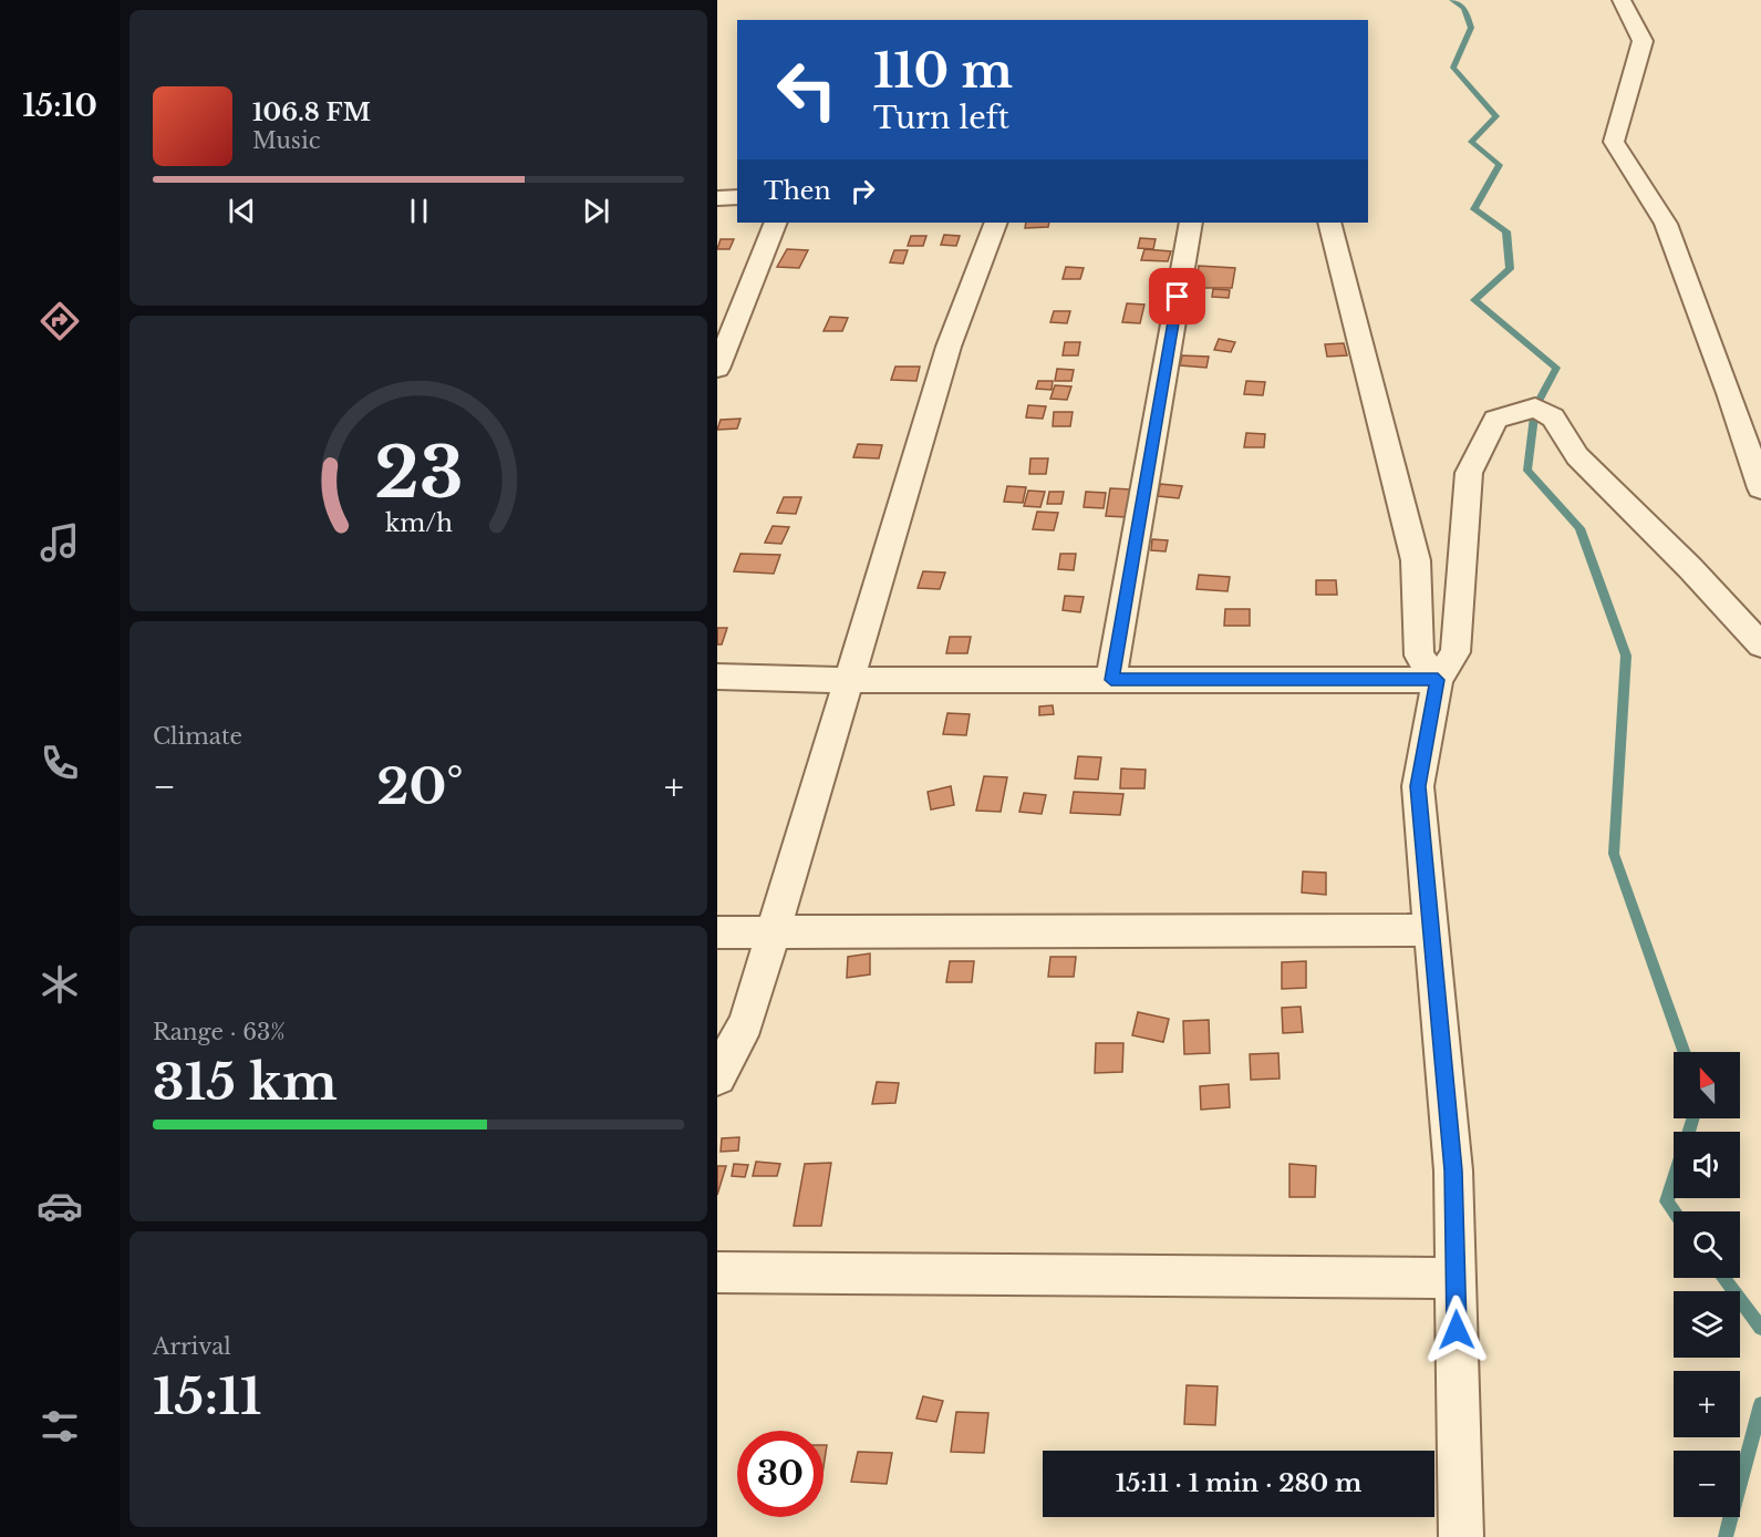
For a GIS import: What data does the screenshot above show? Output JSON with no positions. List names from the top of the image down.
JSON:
{
  "north": "top",
  "page": {
    "tabs": "15:10",
    "turn": ["110 m", "Turn left"],
    "song": ["106.8 FM", "Music"],
    "then": "Then",
    "tile": [
      "Climate",
      ["Range · 63%", "315 km"],
      ["Arrival", "15:11"]
    ],
    "heat": ["−", "20°", "+"],
    "map_buttons": ["+", "−"],
    "limit": "30",
    "trip": "15:11 · 1 min · 280 m",
    "gauge": ["23", "km/h"]
  }
}
